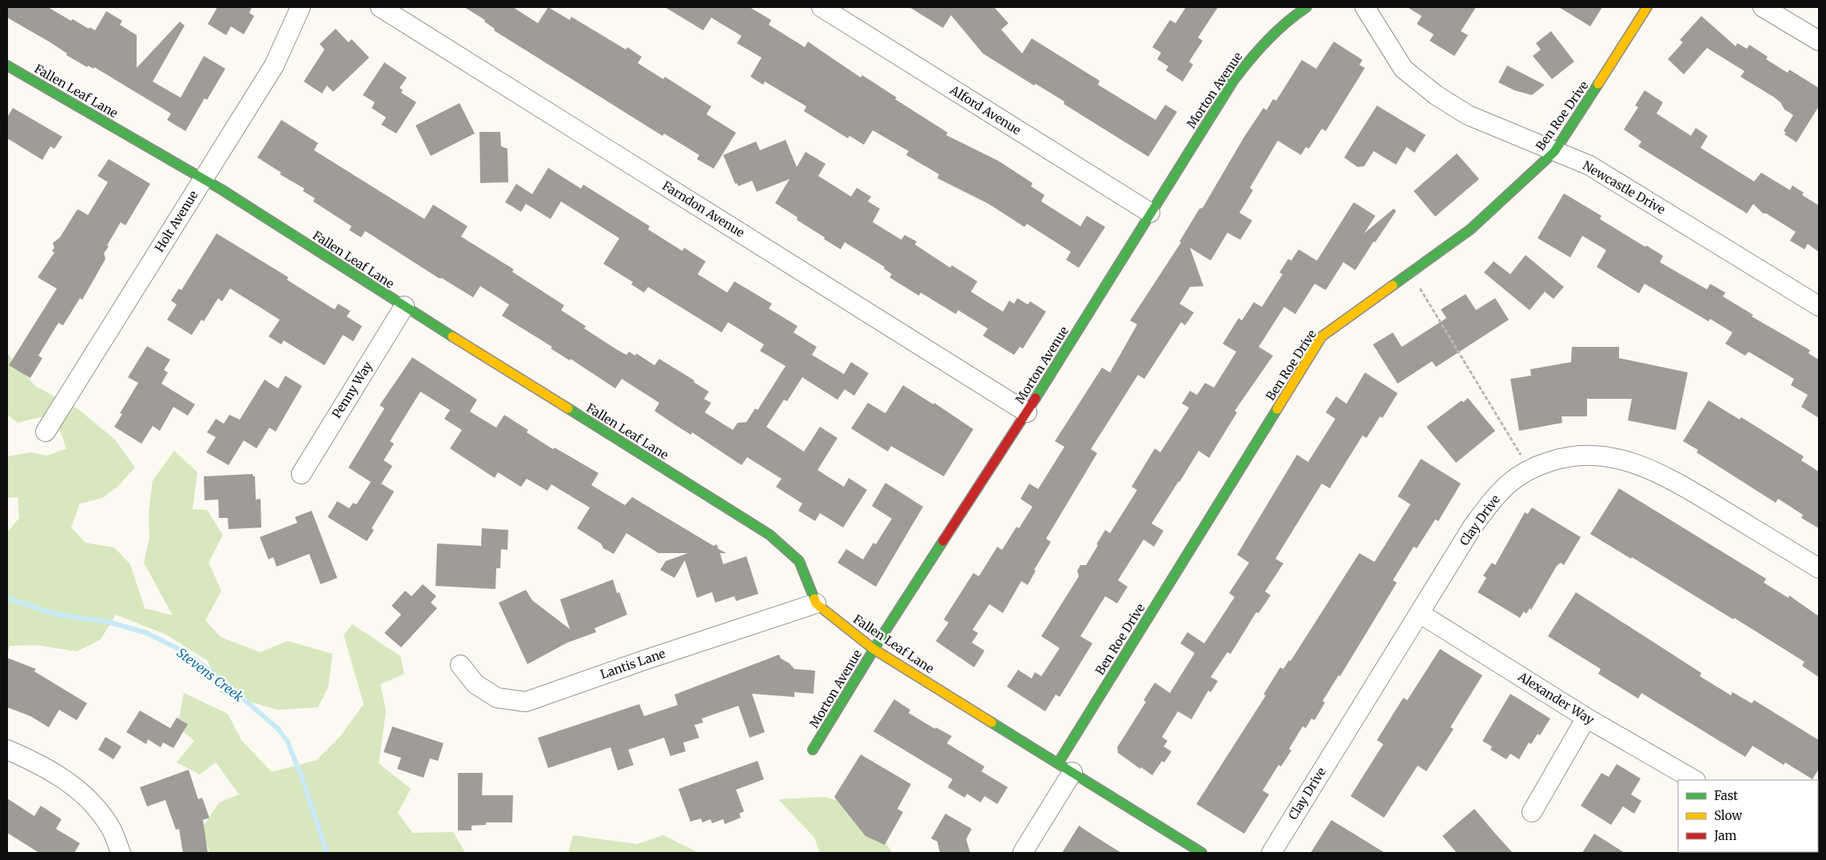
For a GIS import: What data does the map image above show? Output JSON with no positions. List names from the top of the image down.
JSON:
{
  "streets": {
    "street": [
      "Morton Avenue",
      "Fallen Leaf Lane",
      "Alford Avenue",
      "Ben Roe Drive",
      "Newcastle Drive",
      "Farndon Avenue",
      "Holt Avenue",
      "Penny Way",
      "Clay Drive",
      "Lantis Lane",
      "Alexander Way"
    ]
  },
  "crossings": [
    ["Morton Avenue", "Fallen Leaf Lane"],
    ["Morton Avenue", "Alford Avenue"],
    ["Morton Avenue", "Farndon Avenue"],
    ["Fallen Leaf Lane", "Ben Roe Drive"],
    ["Fallen Leaf Lane", "Holt Avenue"],
    ["Fallen Leaf Lane", "Penny Way"],
    ["Fallen Leaf Lane", "Lantis Lane"],
    ["Ben Roe Drive", "Newcastle Drive"],
    ["Clay Drive", "Alexander Way"]
  ],
  "water": ["Stevens Creek"],
  "legend": ["Fast", "Slow", "Jam"]
}
